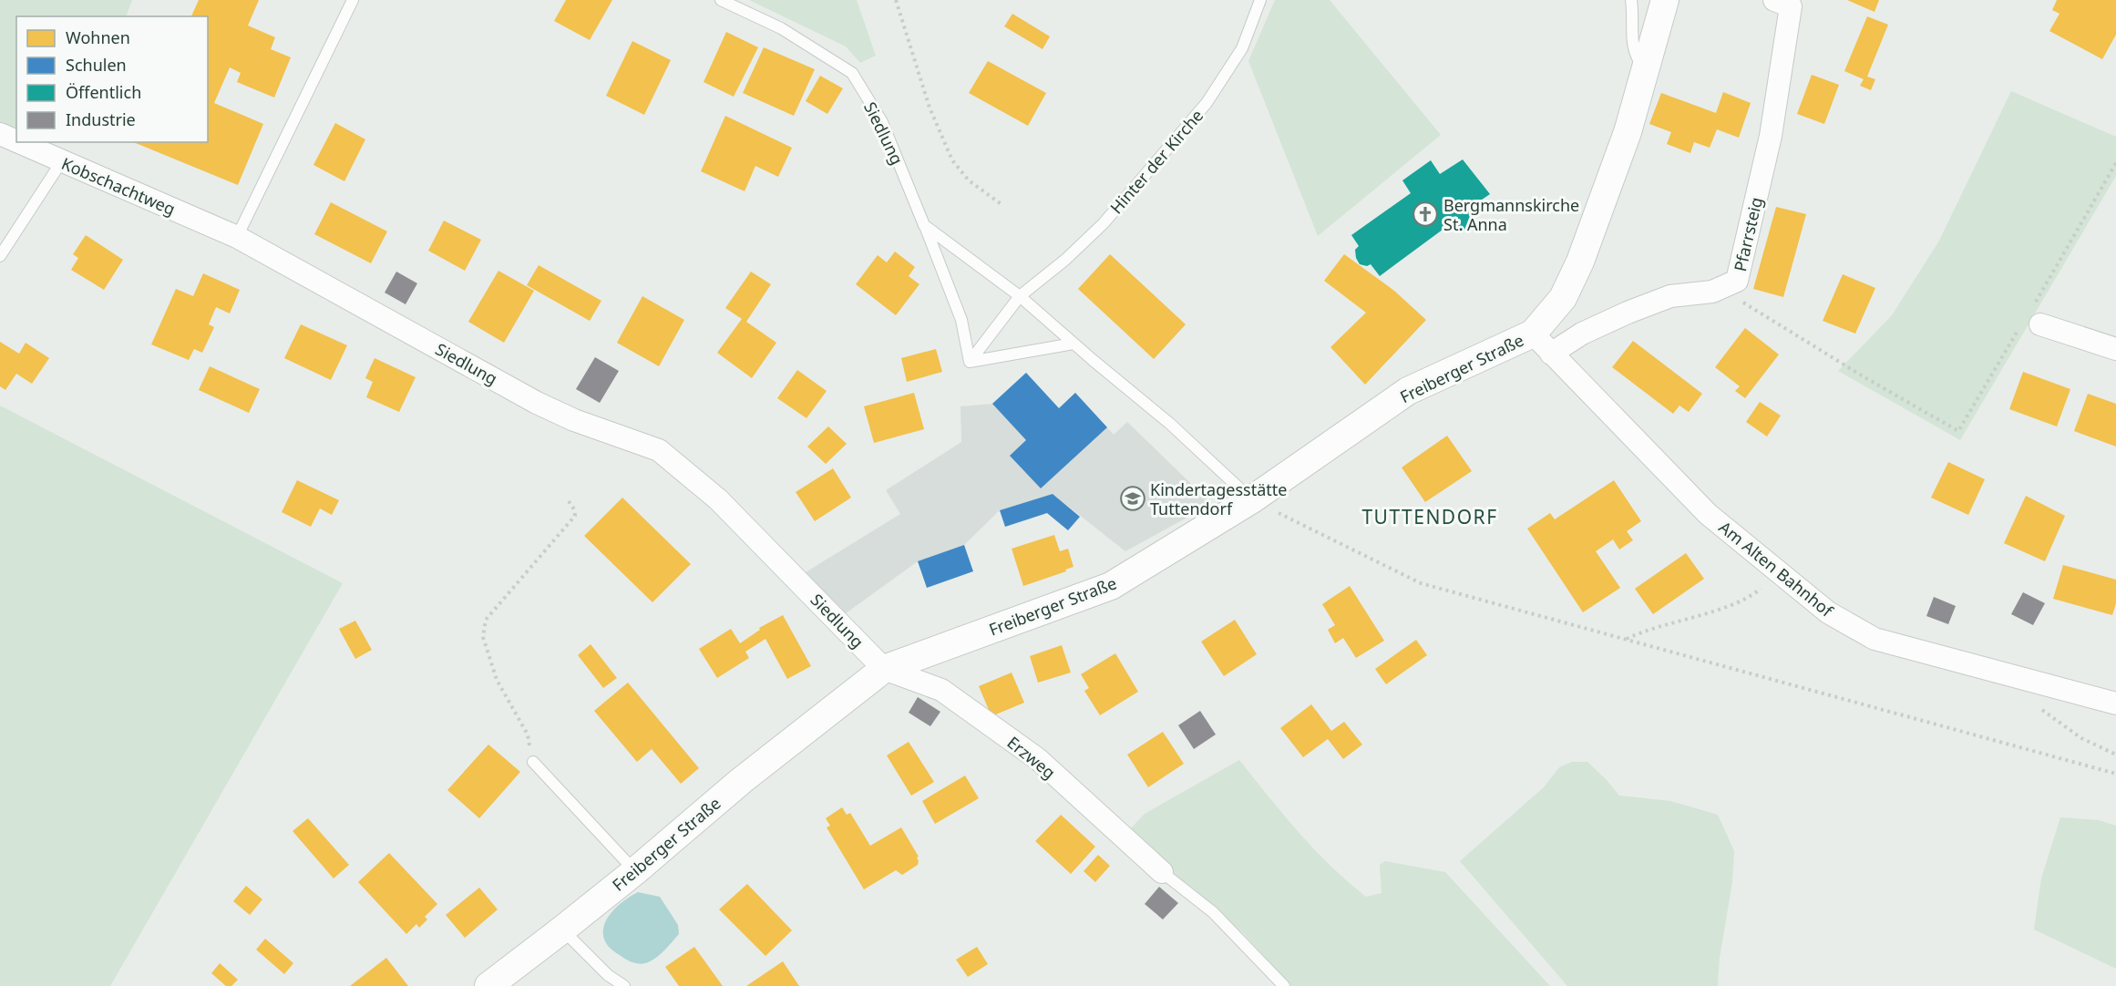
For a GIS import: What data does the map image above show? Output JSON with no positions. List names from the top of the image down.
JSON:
{
  "streets": {
    "street": [
      "Siedlung",
      "Kobschachtweg",
      "Pfarrsteig",
      "Freiberger Straße",
      "Am Alten Bahnhof",
      "Erzweg"
    ],
    "lane": ["Hinter der Kirche"]
  },
  "crossings": [
    ["Siedlung", "Kobschachtweg"],
    ["Siedlung", "Freiberger Straße"],
    ["Siedlung", "Erzweg"],
    ["Pfarrsteig", "Am Alten Bahnhof"],
    ["Freiberger Straße", "Am Alten Bahnhof"],
    ["Freiberger Straße", "Erzweg"]
  ],
  "districts": ["TUTTENDORF"],
  "places": {
    "church": ["Bergmannskirche St. Anna"],
    "school or university": ["Kindertagesstätte Tuttendorf"]
  },
  "legend": [
    "Wohnen",
    "Schulen",
    "Öffentlich",
    "Industrie"
  ]
}
